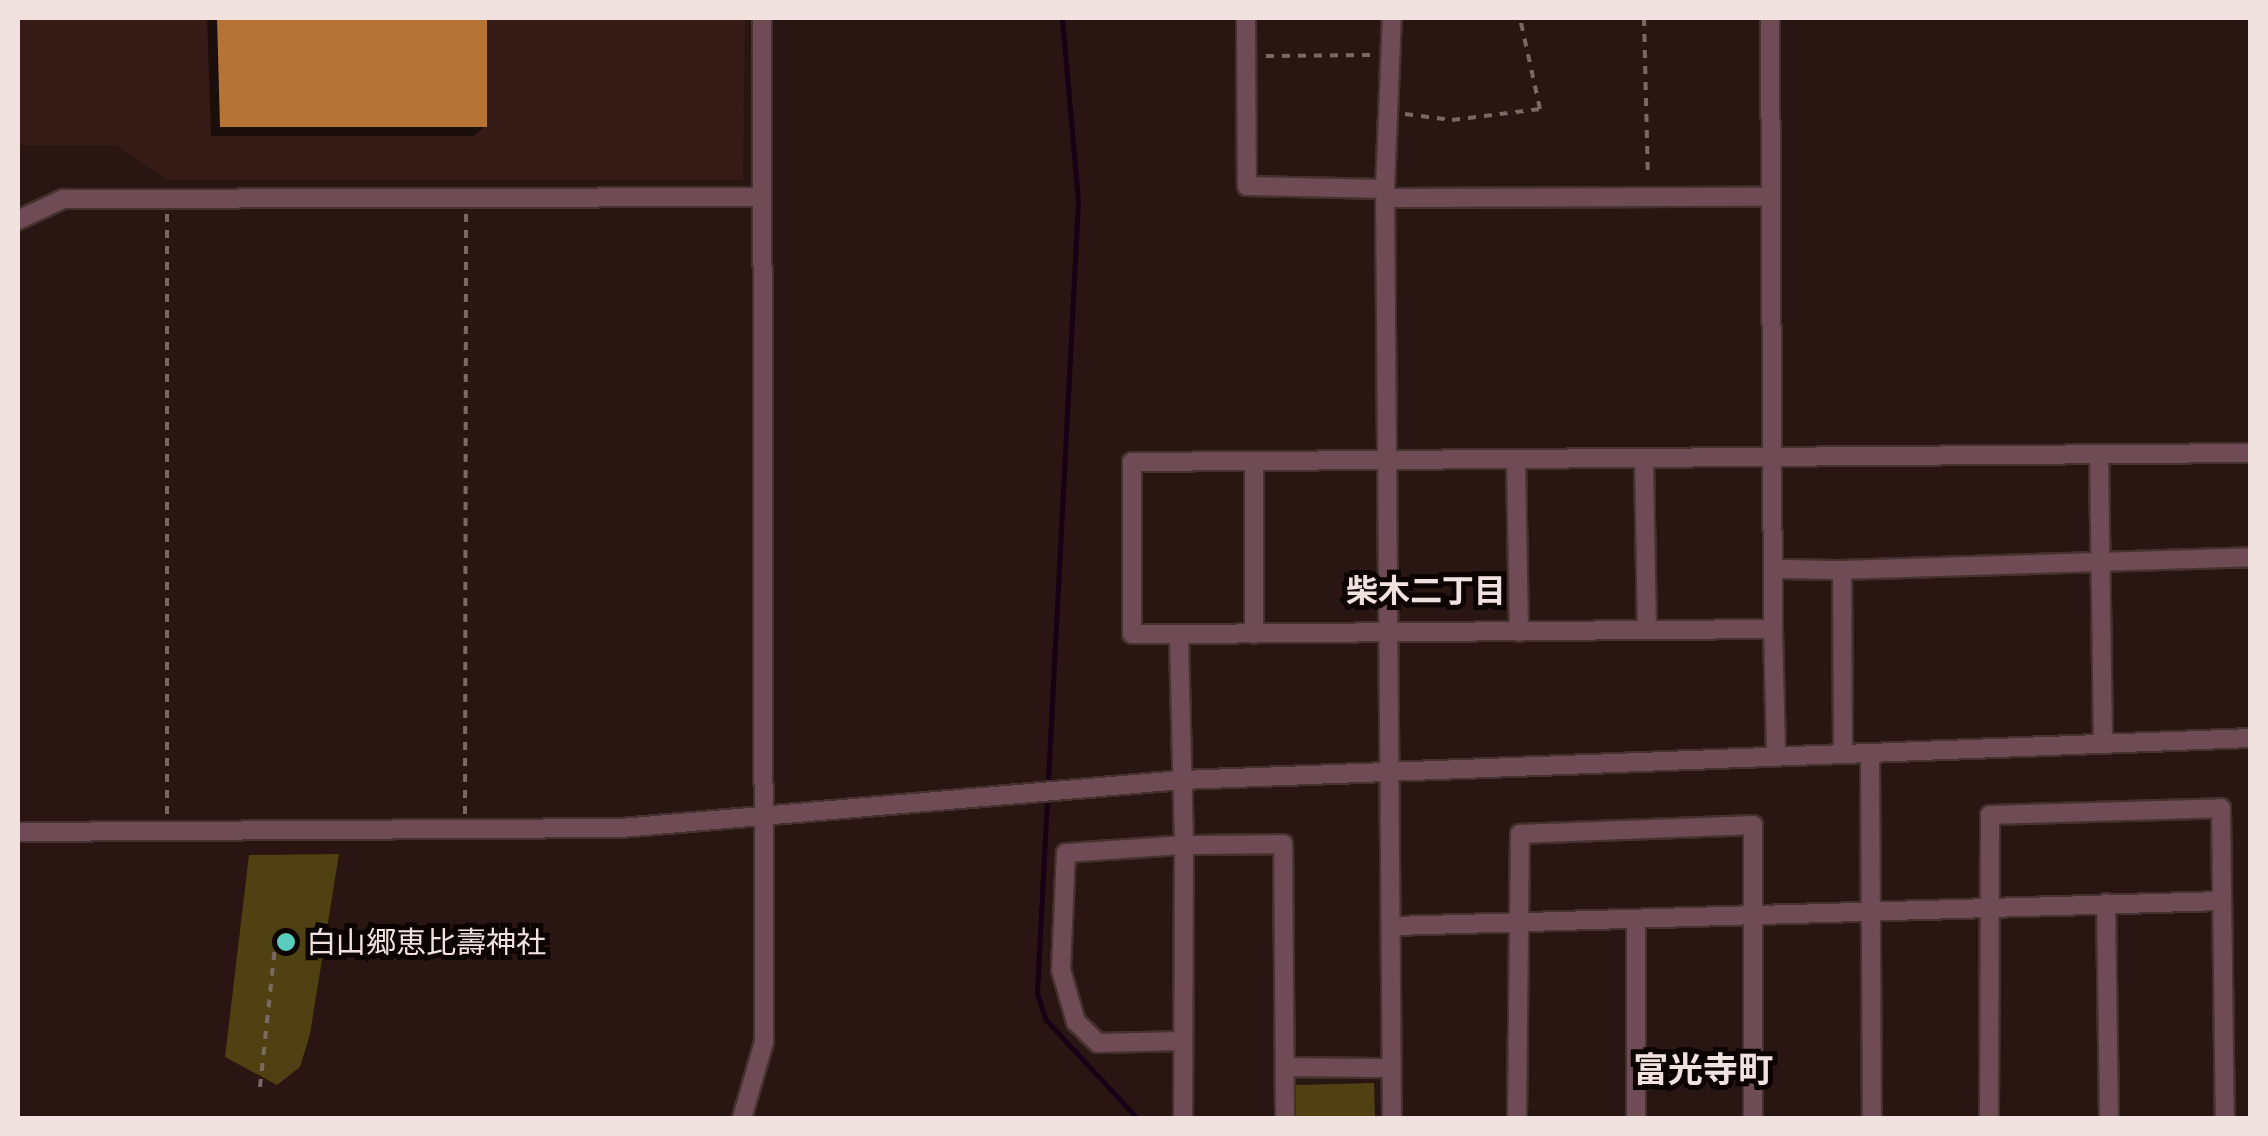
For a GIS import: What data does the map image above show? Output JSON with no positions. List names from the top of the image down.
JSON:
{
  "districts": ["柴木二丁目", "富光寺町"],
  "places": ["白山郷恵比壽神社"]
}
